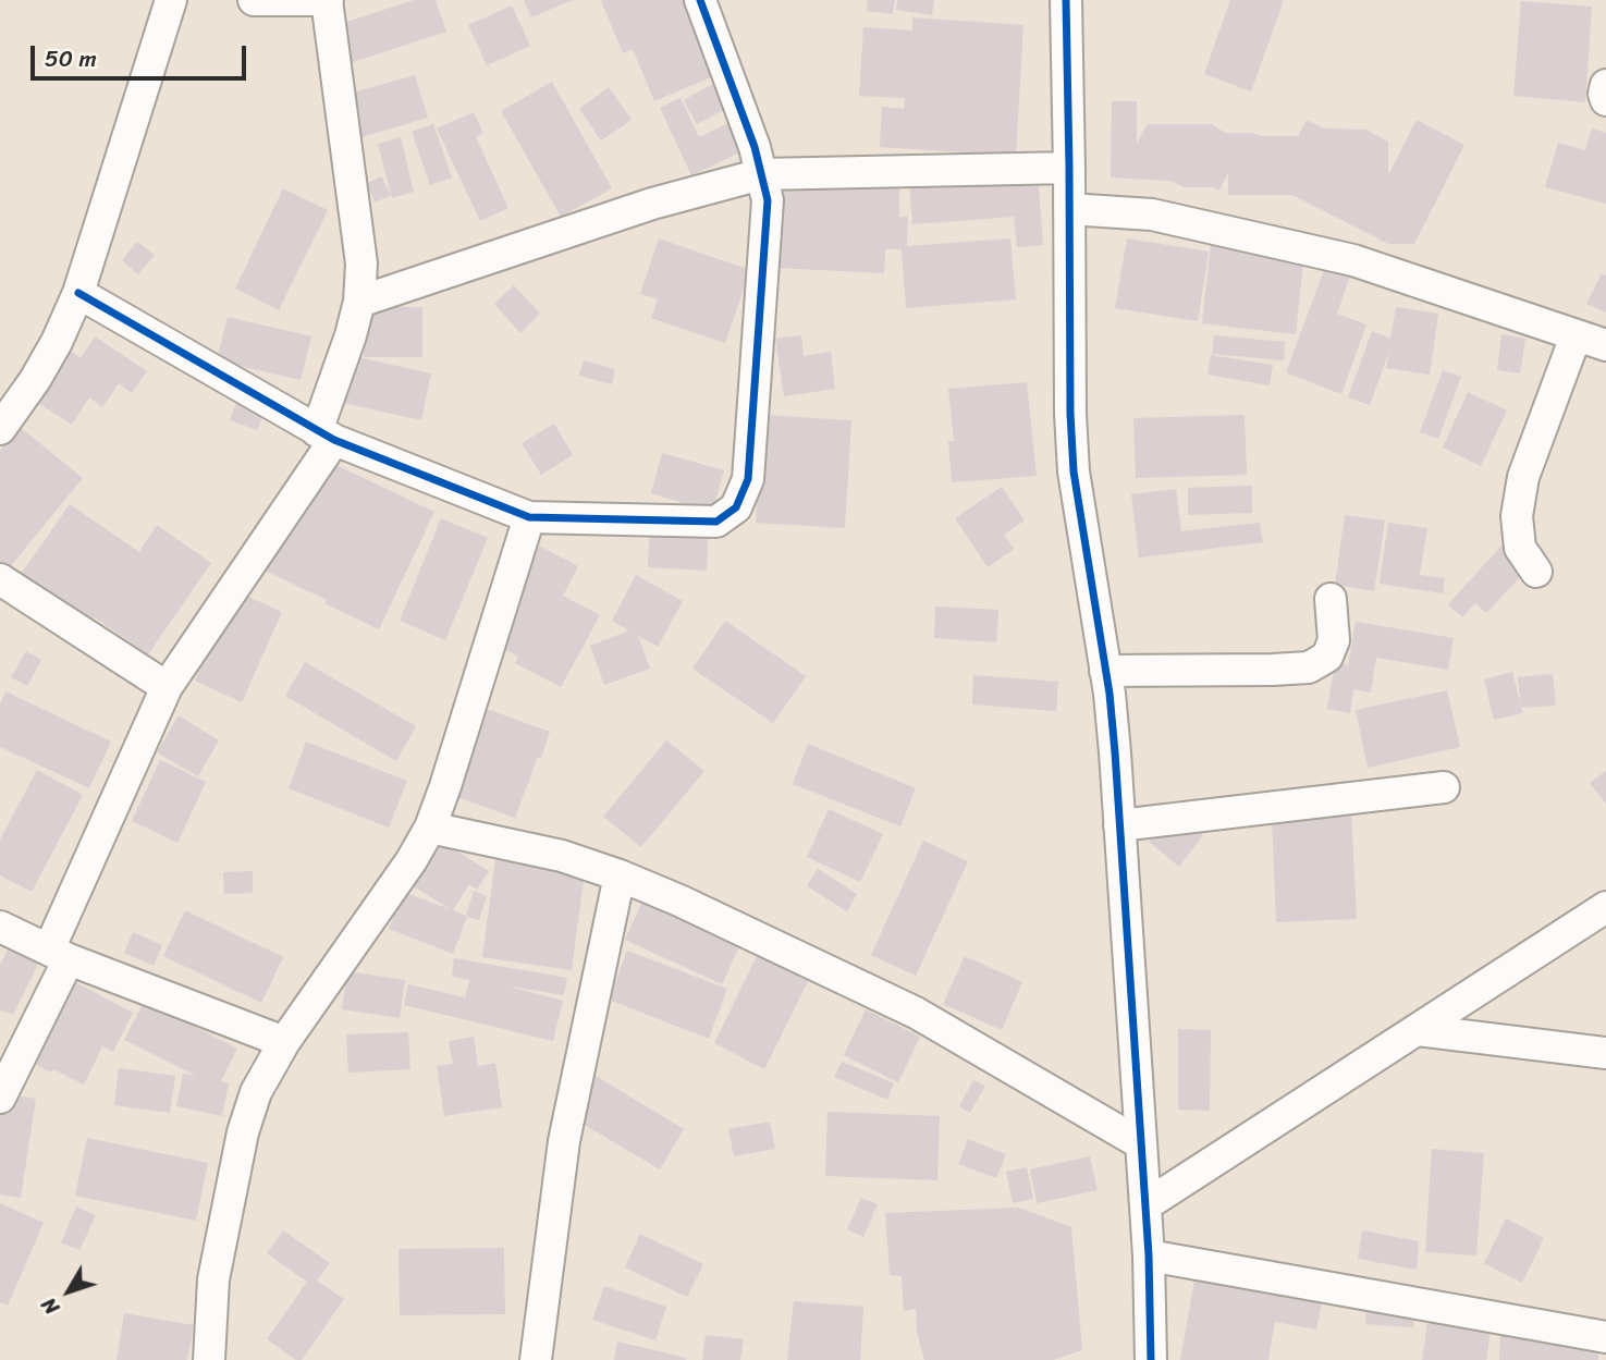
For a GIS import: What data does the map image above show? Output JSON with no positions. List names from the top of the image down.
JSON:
{
  "scale_bar": "50 m",
  "north": "bottom left"
}
